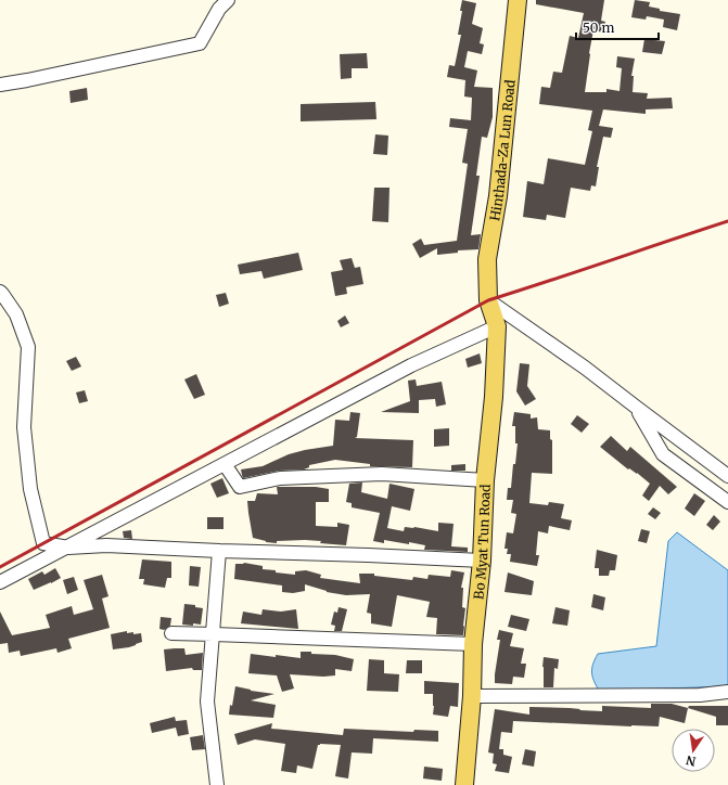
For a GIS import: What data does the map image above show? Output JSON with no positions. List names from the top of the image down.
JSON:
{
  "streets": {
    "main road": ["Hinthada-Za Lun Road", "Bo Myat Tun Road"]
  },
  "crossings": [
    ["Hinthada-Za Lun Road", "Bo Myat Tun Road"]
  ],
  "scale_bar": "50 m",
  "north": "bottom"
}
